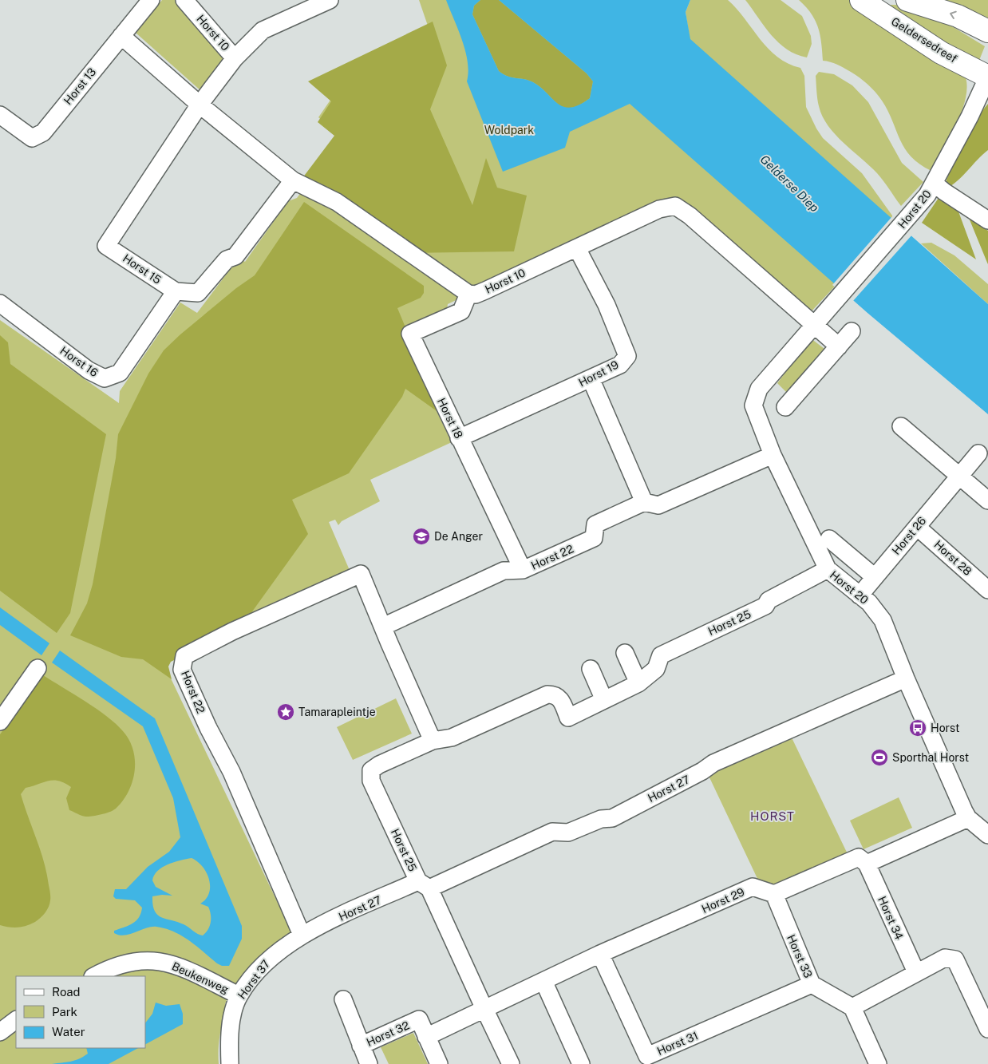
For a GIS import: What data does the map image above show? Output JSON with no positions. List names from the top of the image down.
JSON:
{
  "streets": {
    "main road": ["Geldersedreef"],
    "street": [
      "Horst 10",
      "Horst 13",
      "Horst 20",
      "Horst 15",
      "Horst 16",
      "Horst 19",
      "Horst 18",
      "Horst 26",
      "Horst 22",
      "Horst 28",
      "Horst 25",
      "Horst 27",
      "Horst 29",
      "Horst 34",
      "Horst 33",
      "Beukenweg",
      "Horst 37",
      "Horst 32",
      "Horst 31"
    ]
  },
  "crossings": [
    ["Horst 10", "Horst 20"],
    ["Horst 10", "Horst 15"],
    ["Horst 10", "Horst 19"],
    ["Horst 10", "Horst 18"],
    ["Geldersedreef", "Horst 20"],
    ["Horst 20", "Horst 26"],
    ["Horst 20", "Horst 22"],
    ["Horst 20", "Horst 25"],
    ["Horst 20", "Horst 27"],
    ["Horst 15", "Horst 16"],
    ["Horst 19", "Horst 18"],
    ["Horst 18", "Horst 22"],
    ["Horst 26", "Horst 28"],
    ["Horst 22", "Horst 25"],
    ["Horst 22", "Horst 27"],
    ["Horst 22", "Horst 37"],
    ["Horst 25", "Horst 27"],
    ["Horst 25", "Horst 29"],
    ["Horst 25", "Horst 32"],
    ["Horst 27", "Horst 37"],
    ["Horst 29", "Horst 33"],
    ["Horst 29", "Horst 32"],
    ["Horst 29", "Horst 31"],
    ["Horst 33", "Horst 31"],
    ["Beukenweg", "Horst 37"]
  ],
  "districts": ["HORST"],
  "water": ["Gelderse Diep"],
  "parks": ["Woldpark"],
  "places": {
    "school or university": ["De Anger"],
    "place": ["Tamarapleintje"],
    "bus stop": ["Horst"],
    "sports": ["Sporthal Horst"]
  },
  "legend": ["Road", "Park", "Water"]
}
